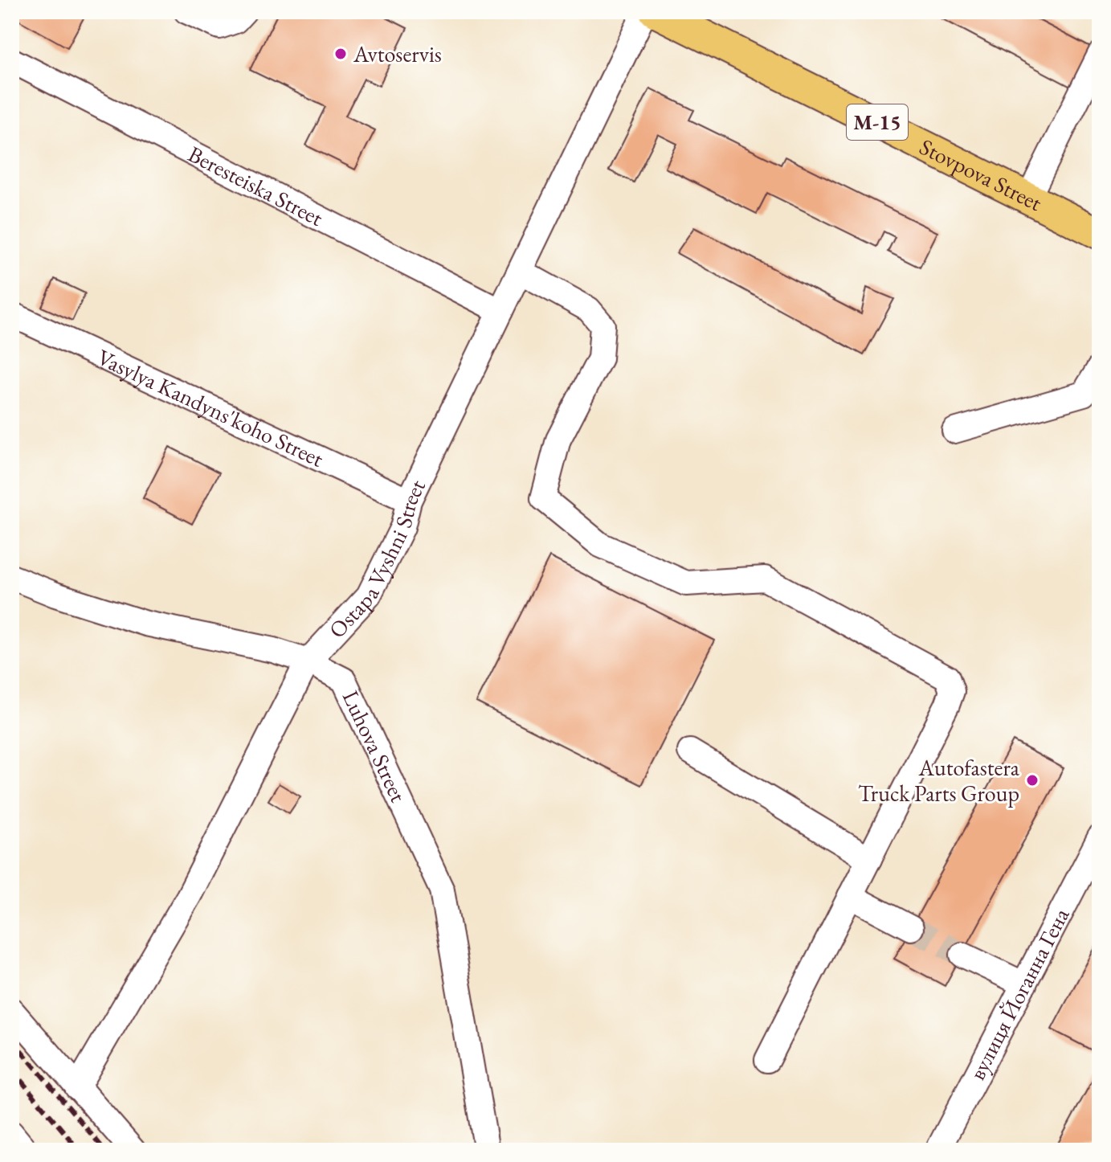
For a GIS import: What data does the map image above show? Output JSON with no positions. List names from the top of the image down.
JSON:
{
  "streets": {
    "main road": ["М-15", "Stovpova Street"],
    "street": [
      "Beresteiska Street",
      "Vasylya Kandyns'koho Street",
      "Ostapa Vyshni Street",
      "Luhova Street",
      "вулиця Йоганна Гена"
    ]
  },
  "crossings": [
    ["Beresteiska Street", "Ostapa Vyshni Street"],
    ["Vasylya Kandyns'koho Street", "Ostapa Vyshni Street"],
    ["Ostapa Vyshni Street", "Luhova Street"]
  ],
  "places": ["Avtoservis", "Autofastera Truck Parts Group"]
}
